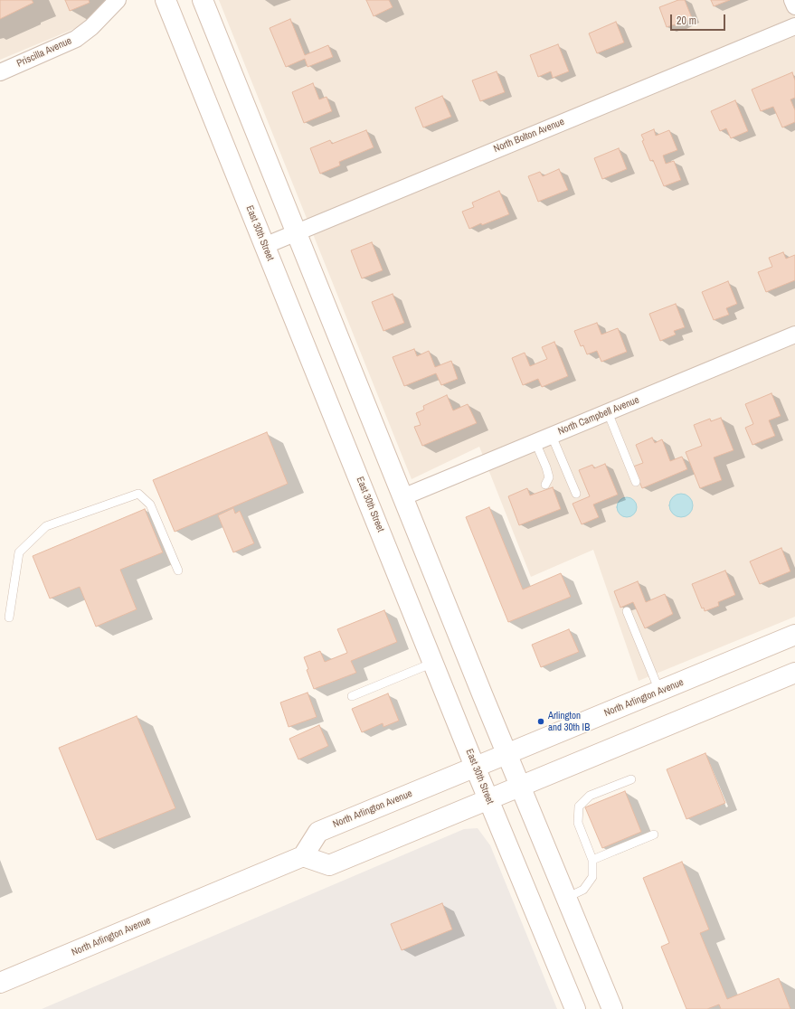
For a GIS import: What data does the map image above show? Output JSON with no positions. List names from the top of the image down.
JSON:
{
  "streets": {
    "main road": ["East 30th Street", "North Arlington Avenue"],
    "street": ["Priscilla Avenue", "North Bolton Avenue", "North Campbell Avenue"]
  },
  "crossings": [
    ["North Bolton Avenue", "East 30th Street"],
    ["East 30th Street", "North Arlington Avenue"]
  ],
  "places": ["Arlington and 30th IB"],
  "scale_bar": "20 m"
}
